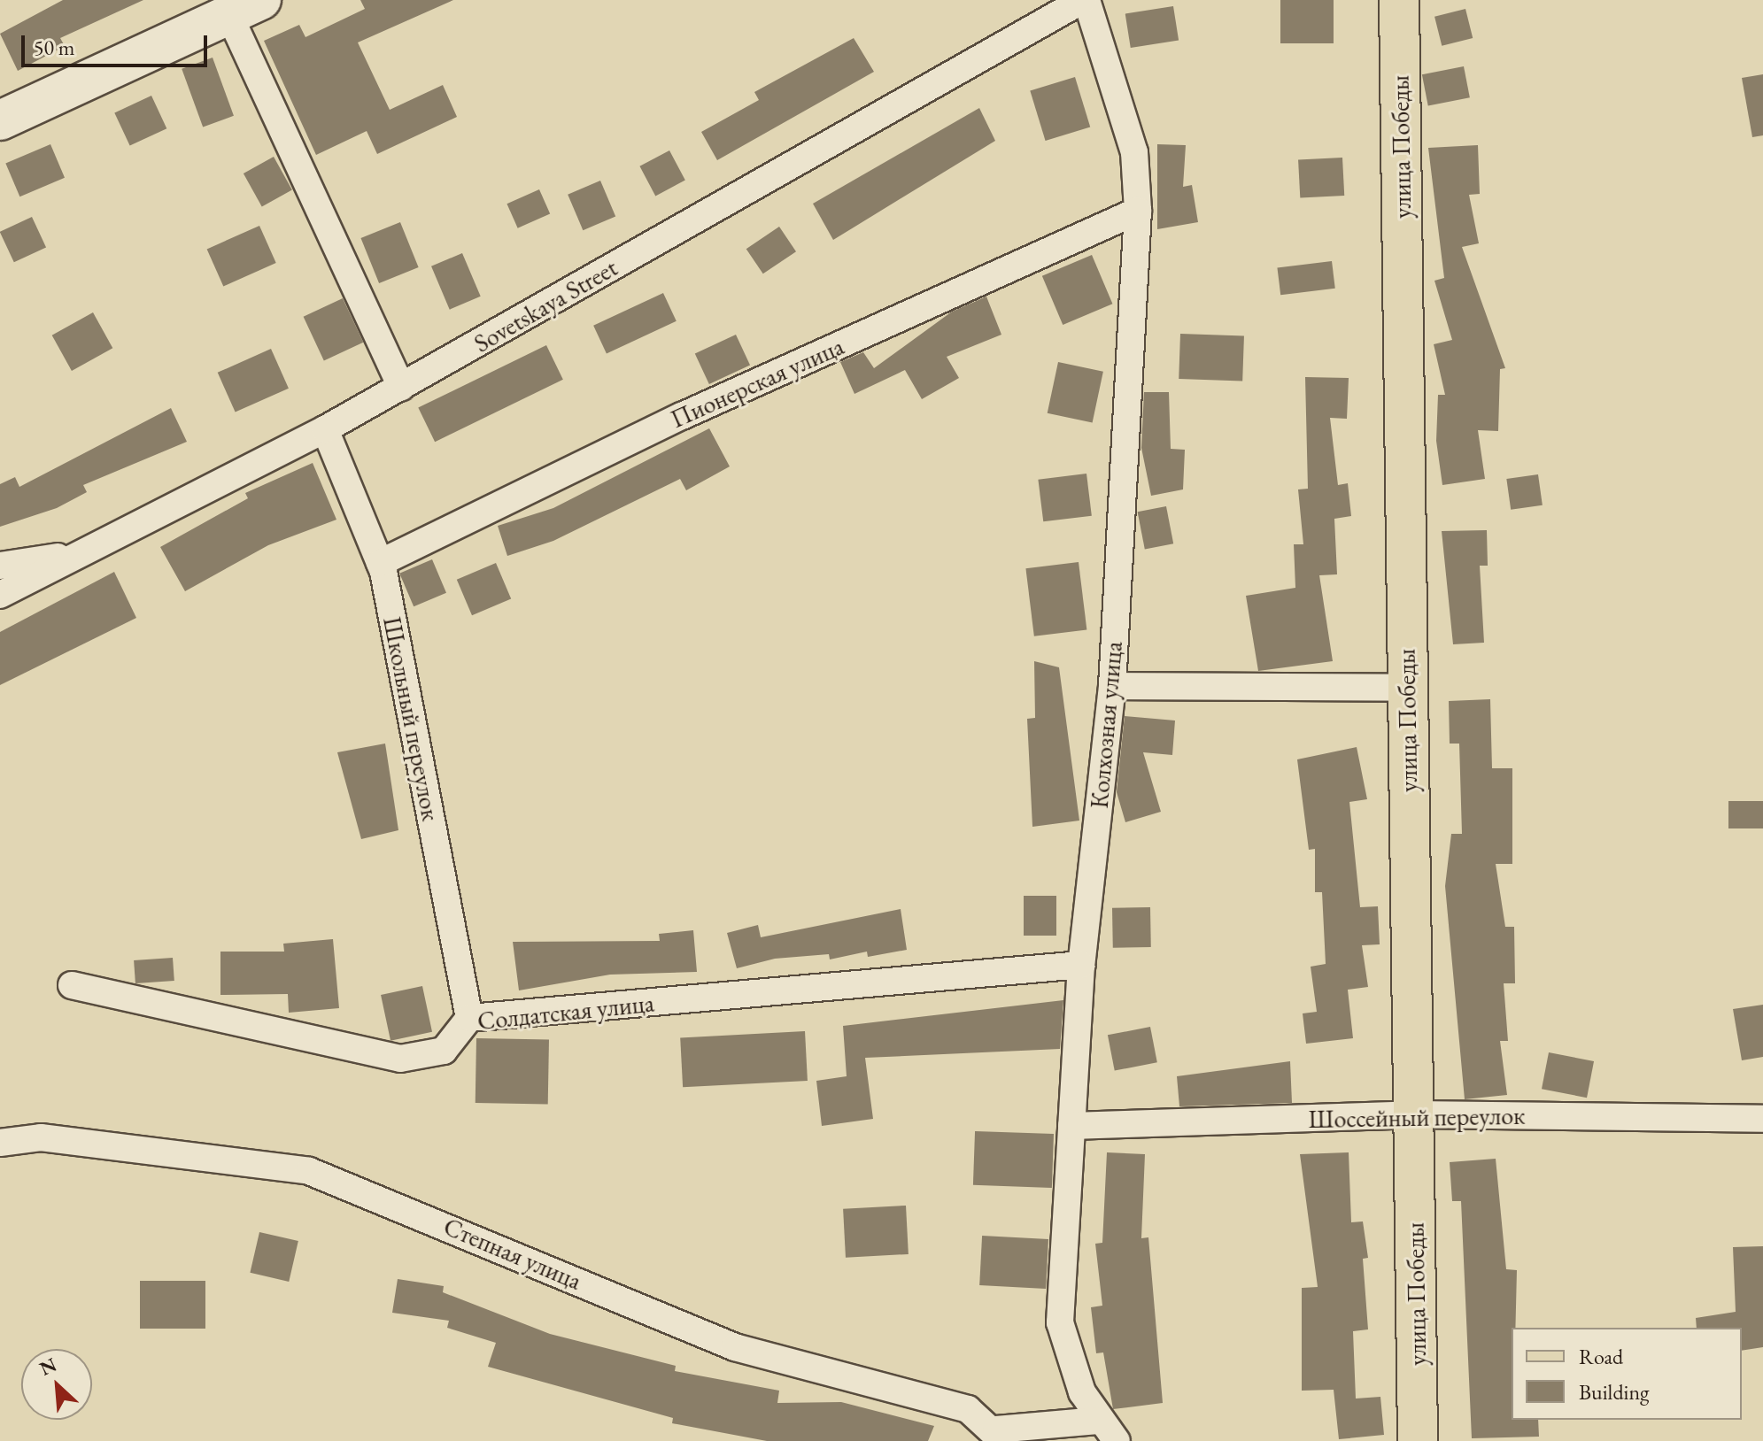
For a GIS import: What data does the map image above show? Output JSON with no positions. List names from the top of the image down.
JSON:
{
  "streets": {
    "main road": ["улица Победы"],
    "street": [
      "Sovetskaya Street",
      "Пионерская улица",
      "Школьный переулок",
      "Колхозная улица",
      "Солдатская улица",
      "Шоссейный переулок",
      "Степная улица"
    ]
  },
  "crossings": [
    ["улица Победы", "Шоссейный переулок"],
    ["Sovetskaya Street", "Школьный переулок"],
    ["Sovetskaya Street", "Колхозная улица"],
    ["Пионерская улица", "Школьный переулок"],
    ["Пионерская улица", "Колхозная улица"],
    ["Школьный переулок", "Солдатская улица"],
    ["Колхозная улица", "Солдатская улица"],
    ["Колхозная улица", "Шоссейный переулок"]
  ],
  "legend": ["Road", "Building"],
  "scale_bar": "50 m",
  "north": "top left"
}
